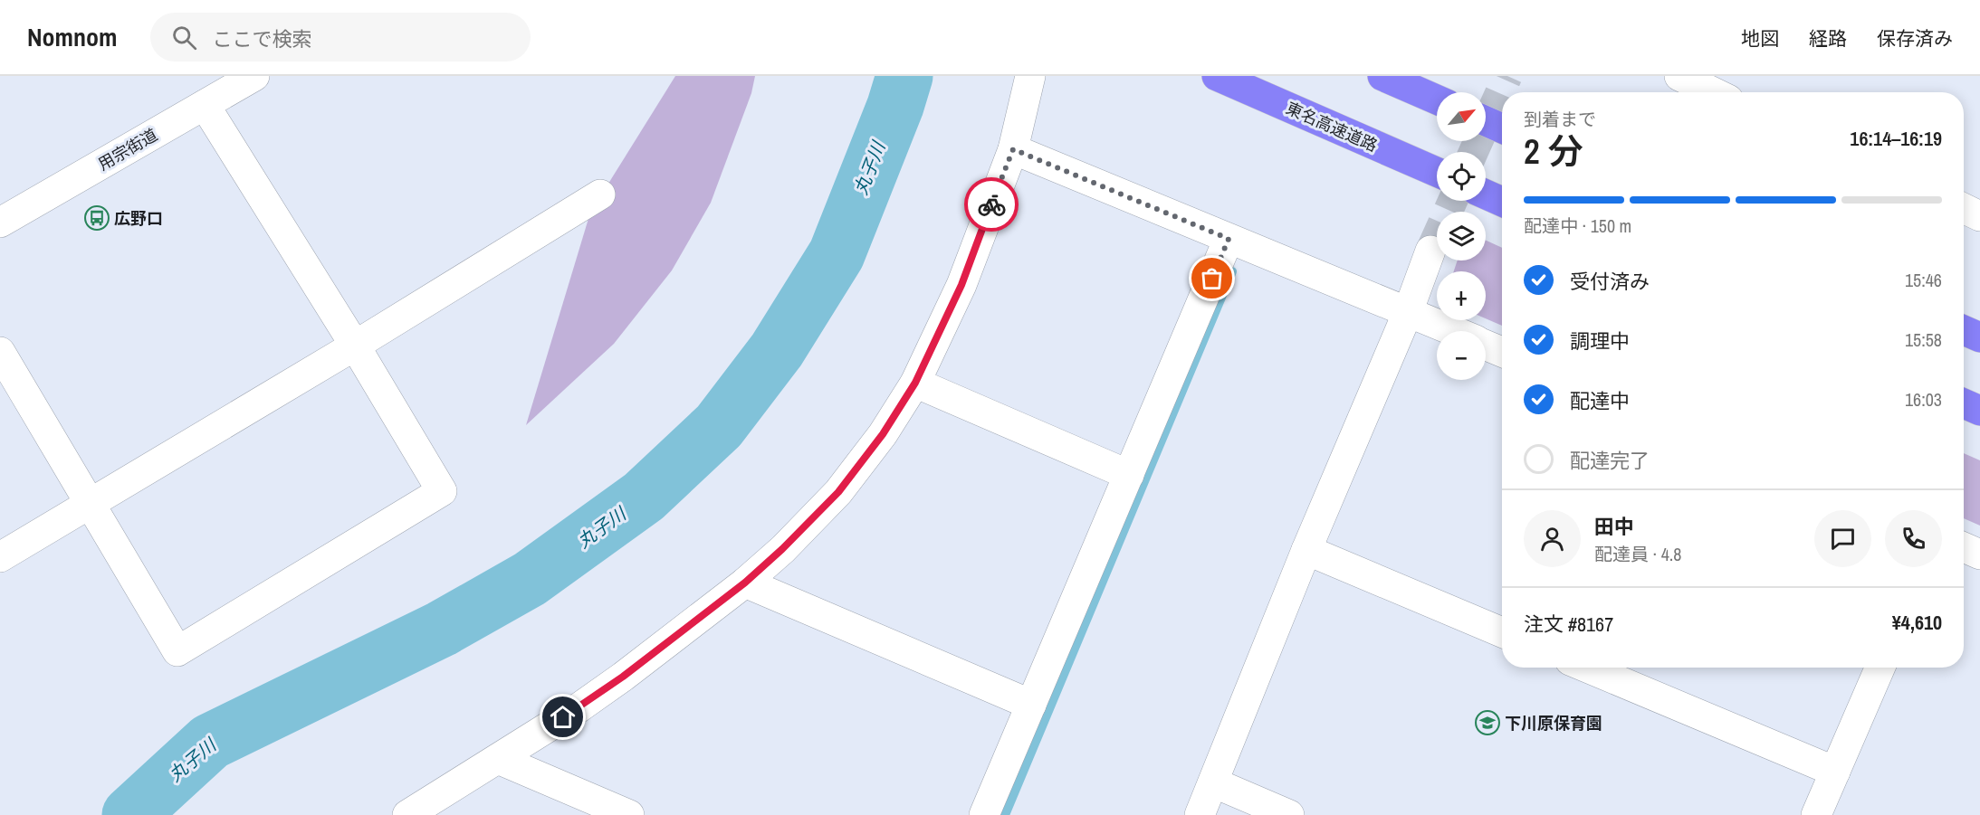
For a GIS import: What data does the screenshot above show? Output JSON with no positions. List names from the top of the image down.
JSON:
{
  "streets": {
    "highway": ["東名高速道路"],
    "street": ["用宗街道"]
  },
  "water": ["丸子川"],
  "places": {
    "bus stop": ["広野口"],
    "school or university": ["下川原保育園"]
  },
  "north": "top right",
  "page": {
    "header": "Nomnom",
    "search": "ここで検索",
    "nav": ["地図", "経路", "保存済み"],
    "map_buttons": ["+", "−"],
    "heading": ["2 分", "到着まで", "16:14–16:19"],
    "panel": [
      "田中",
      "配達員 · 4.8",
      "注文 #8167",
      "¥4,610"
    ],
    "bar": "配達中 · 150 m",
    "list": [
      ["受付済み", "15:46"],
      ["調理中", "15:58"],
      ["配達中", "16:03"],
      "配達完了"
    ]
  }
}
